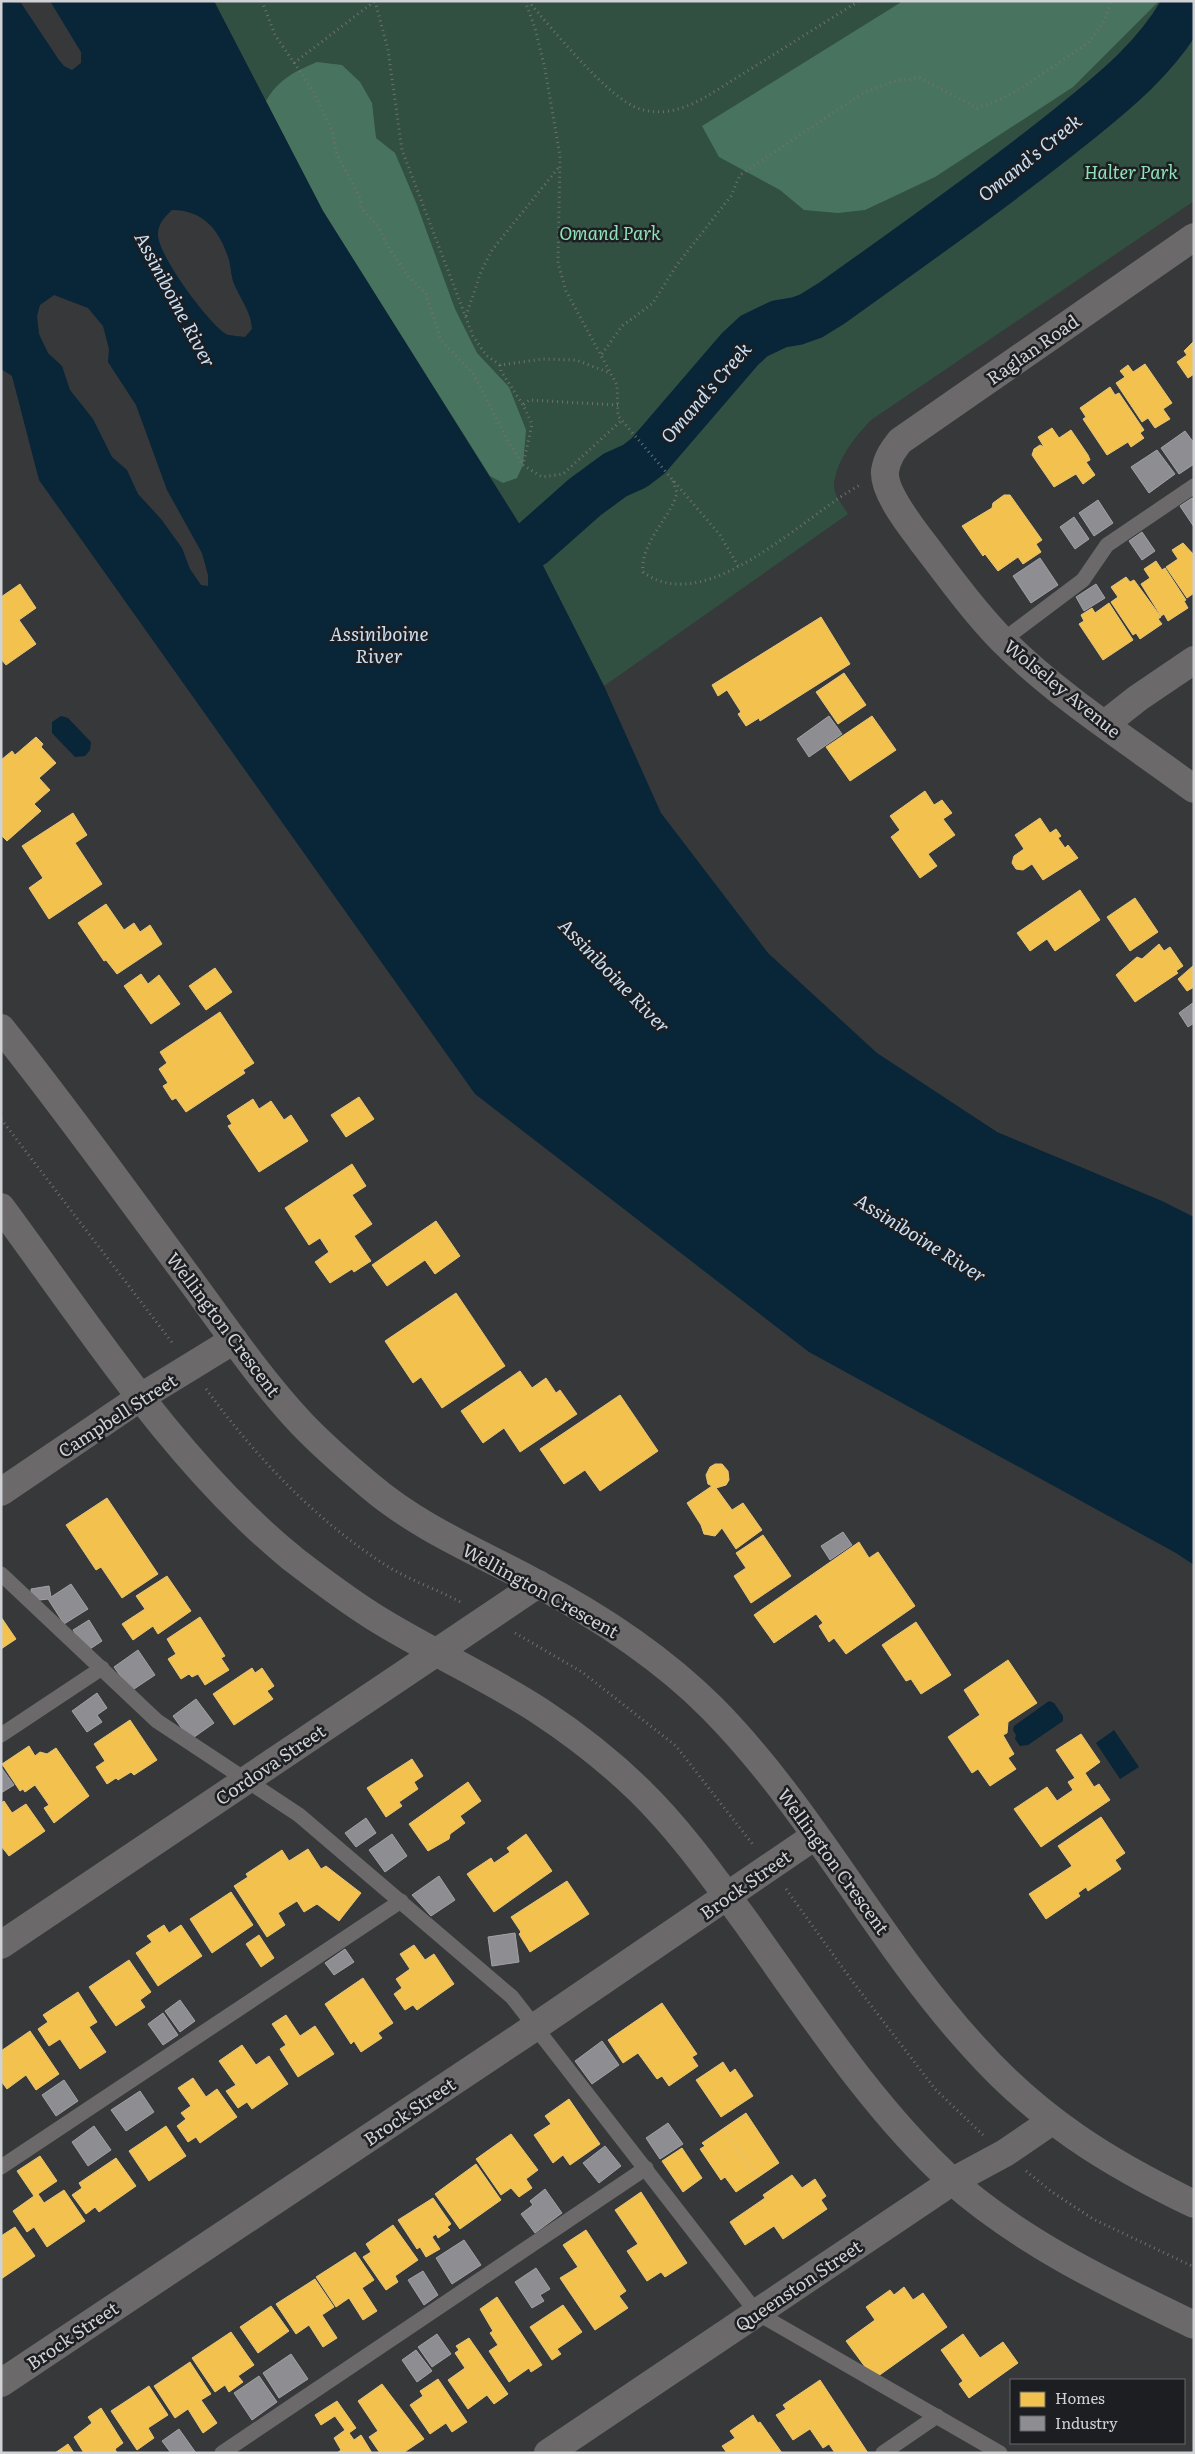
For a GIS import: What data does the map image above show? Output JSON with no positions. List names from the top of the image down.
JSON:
{
  "streets": {
    "street": [
      "Raglan Road",
      "Wolseley Avenue",
      "Wellington Crescent",
      "Campbell Street",
      "Cordova Street",
      "Brock Street",
      "Queenston Street"
    ]
  },
  "crossings": [
    ["Raglan Road", "Wolseley Avenue"],
    ["Wellington Crescent", "Campbell Street"],
    ["Wellington Crescent", "Cordova Street"],
    ["Wellington Crescent", "Brock Street"],
    ["Wellington Crescent", "Queenston Street"]
  ],
  "water": ["Omand's Creek", "Assiniboine River"],
  "parks": ["Halter Park", "Omand Park"],
  "legend": ["Homes", "Industry"]
}
